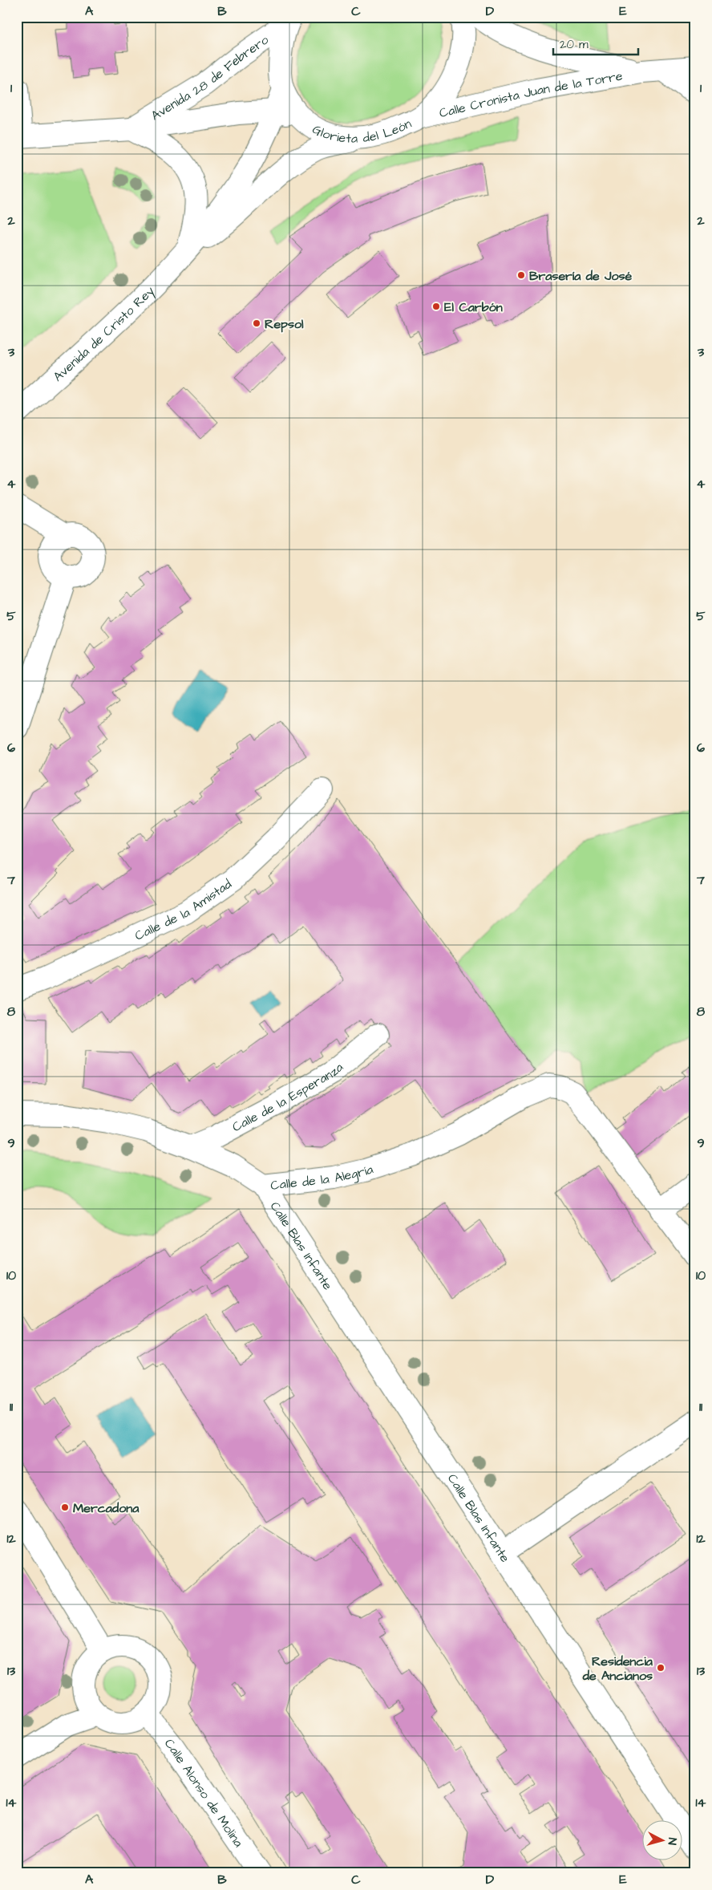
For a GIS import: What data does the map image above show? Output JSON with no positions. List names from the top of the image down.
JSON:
{
  "streets": {
    "street": [
      "Avenida 28 de Febrero",
      "Calle Cronista Juan de la Torre",
      "Glorieta del León",
      "Avenida de Cristo Rey",
      "Calle de la Amistad",
      "Calle de la Esperanza",
      "Calle de la Alegría",
      "Calle Blas Infante",
      "Calle Alonso de Molina"
    ]
  },
  "crossings": [
    ["Avenida 28 de Febrero", "Glorieta del León"],
    ["Avenida 28 de Febrero", "Avenida de Cristo Rey"],
    ["Calle Cronista Juan de la Torre", "Glorieta del León"],
    ["Glorieta del León", "Avenida de Cristo Rey"],
    ["Calle de la Esperanza", "Calle de la Alegría"],
    ["Calle de la Alegría", "Calle Blas Infante"]
  ],
  "places": [
    "Brasería de José",
    "El Carbón",
    "Repsol",
    "Mercadona",
    "Residencia de Ancianos"
  ],
  "scale_bar": "20 m",
  "north": "right",
  "grid": {
    "columns": [
      "A",
      "B",
      "C",
      "D",
      "E"
    ],
    "rows": [
      "1",
      "2",
      "3",
      "4",
      "5",
      "6",
      "7",
      "8",
      "9",
      "10",
      "11",
      "12",
      "13",
      "14"
    ]
  }
}
